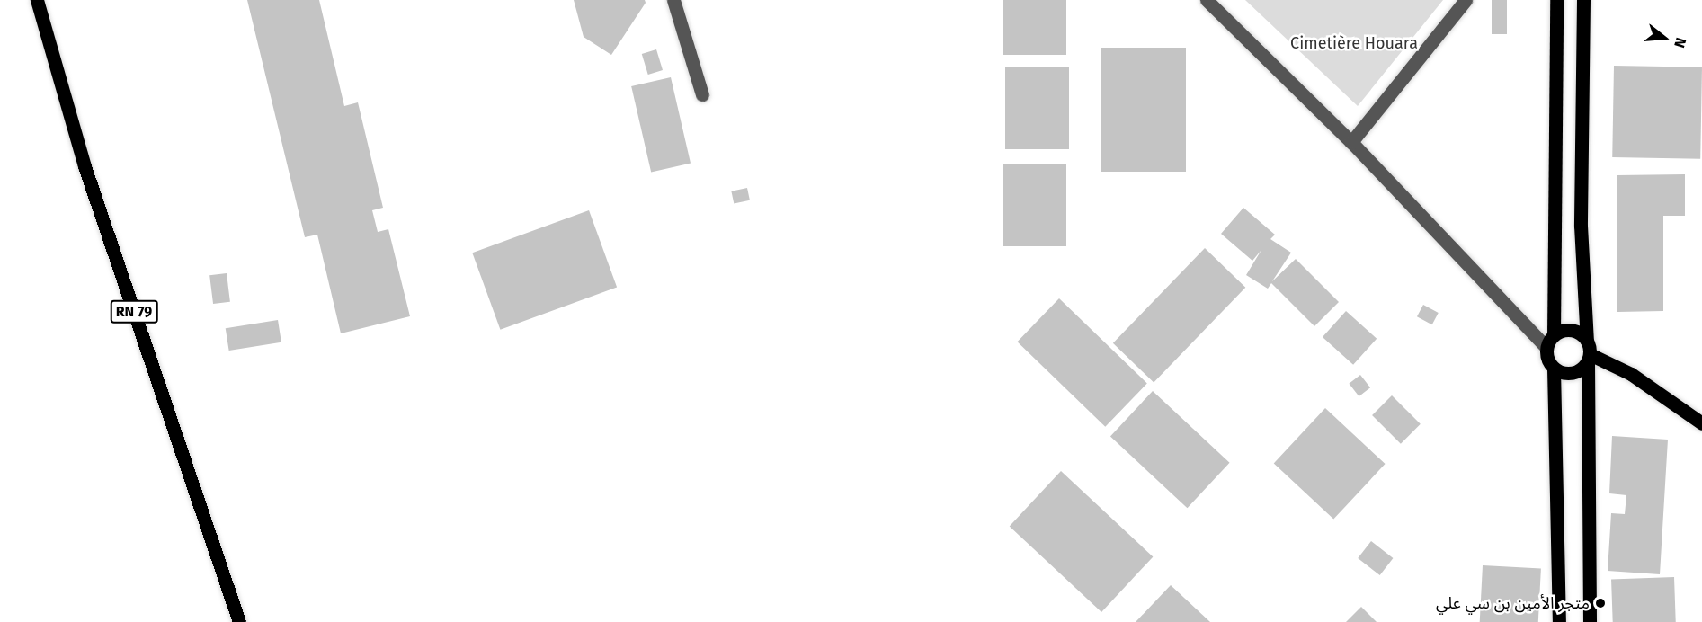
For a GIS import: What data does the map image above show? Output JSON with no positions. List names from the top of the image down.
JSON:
{
  "streets": {
    "main road": ["RN 79"]
  },
  "parks": ["Cimetière Houara"],
  "places": ["متجر الأمين بن سي علي"],
  "north": "right"
}
